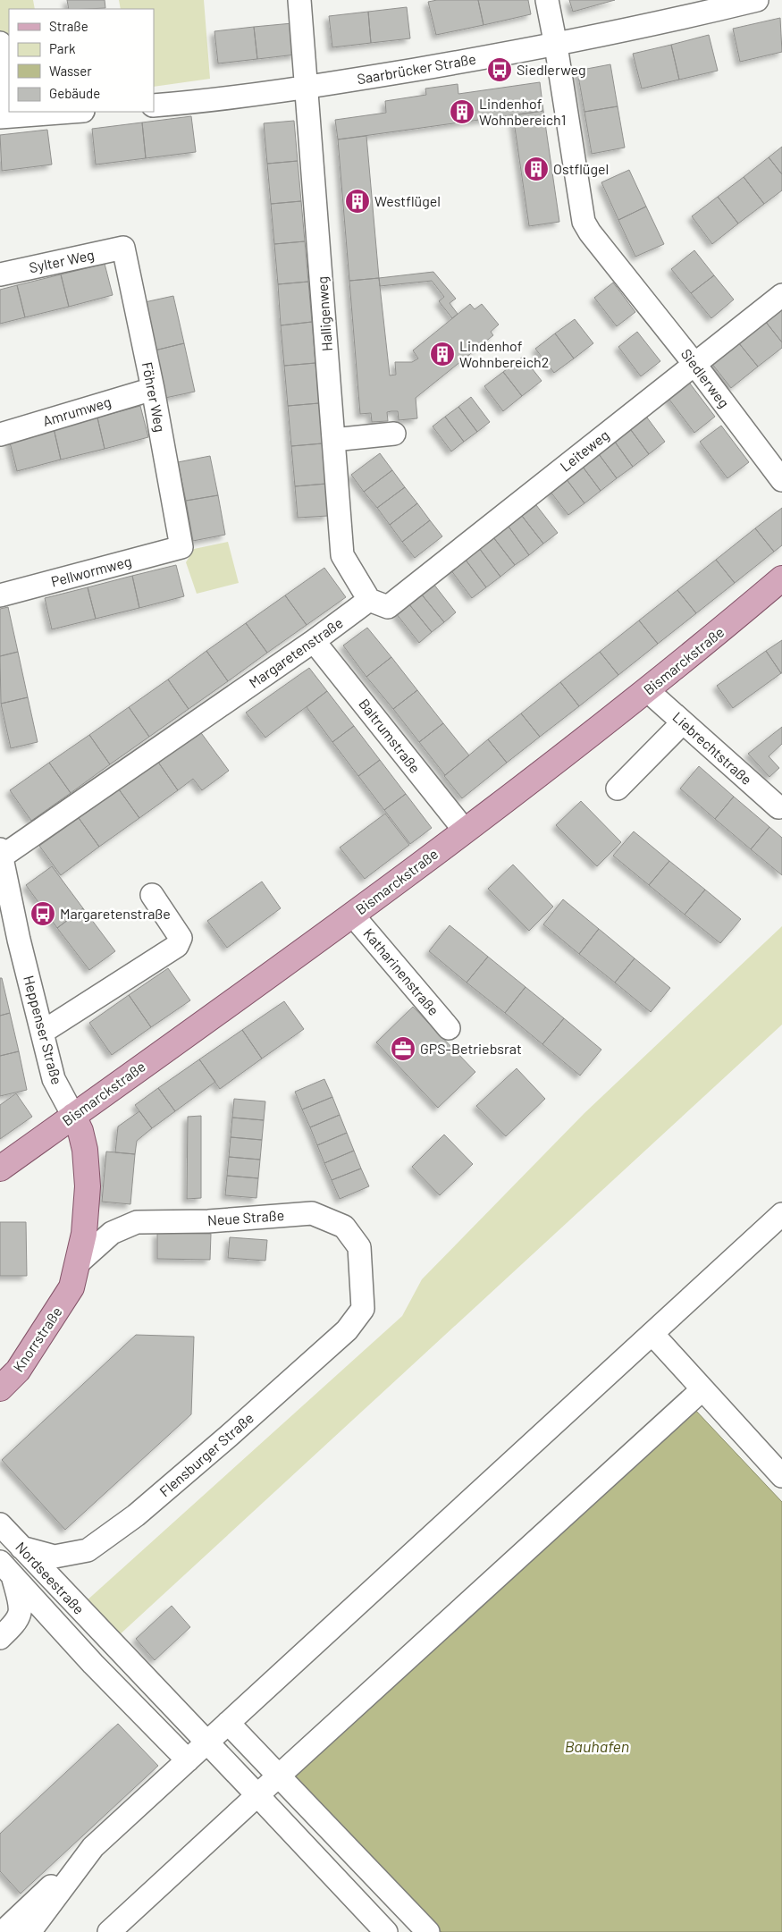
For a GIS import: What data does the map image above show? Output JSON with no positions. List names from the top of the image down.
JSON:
{
  "streets": {
    "main road": ["Bismarckstraße", "Heppenser Straße", "Knorrstraße"],
    "street": [
      "Saarbrücker Straße",
      "Sylter Weg",
      "Halligenweg",
      "Siedlerweg",
      "Föhrer Weg",
      "Amrumweg",
      "Leiteweg",
      "Pellwormweg",
      "Margaretenstraße",
      "Baltrumstraße",
      "Liebrechtstraße",
      "Katharinenstraße",
      "Neue Straße",
      "Flensburger Straße",
      "Nordseestraße"
    ]
  },
  "crossings": [
    ["Saarbrücker Straße", "Halligenweg"],
    ["Saarbrücker Straße", "Siedlerweg"],
    ["Sylter Weg", "Föhrer Weg"],
    ["Halligenweg", "Leiteweg"],
    ["Halligenweg", "Margaretenstraße"],
    ["Siedlerweg", "Leiteweg"],
    ["Föhrer Weg", "Amrumweg"],
    ["Föhrer Weg", "Pellwormweg"],
    ["Leiteweg", "Margaretenstraße"],
    ["Margaretenstraße", "Baltrumstraße"],
    ["Margaretenstraße", "Heppenser Straße"],
    ["Bismarckstraße", "Baltrumstraße"],
    ["Bismarckstraße", "Liebrechtstraße"],
    ["Bismarckstraße", "Katharinenstraße"],
    ["Bismarckstraße", "Heppenser Straße"],
    ["Heppenser Straße", "Neue Straße"],
    ["Heppenser Straße", "Knorrstraße"],
    ["Neue Straße", "Flensburger Straße"],
    ["Flensburger Straße", "Nordseestraße"]
  ],
  "water": ["Bauhafen"],
  "places": {
    "bus stop": ["Siedlerweg", "Margaretenstraße"],
    "building": [
      "Lindenhof Wohnbereich1",
      "Ostflügel",
      "Westflügel",
      "Lindenhof Wohnbereich2"
    ],
    "office": ["GPS-Betriebsrat"]
  },
  "legend": [
    "Straße",
    "Park",
    "Wasser",
    "Gebäude"
  ]
}
